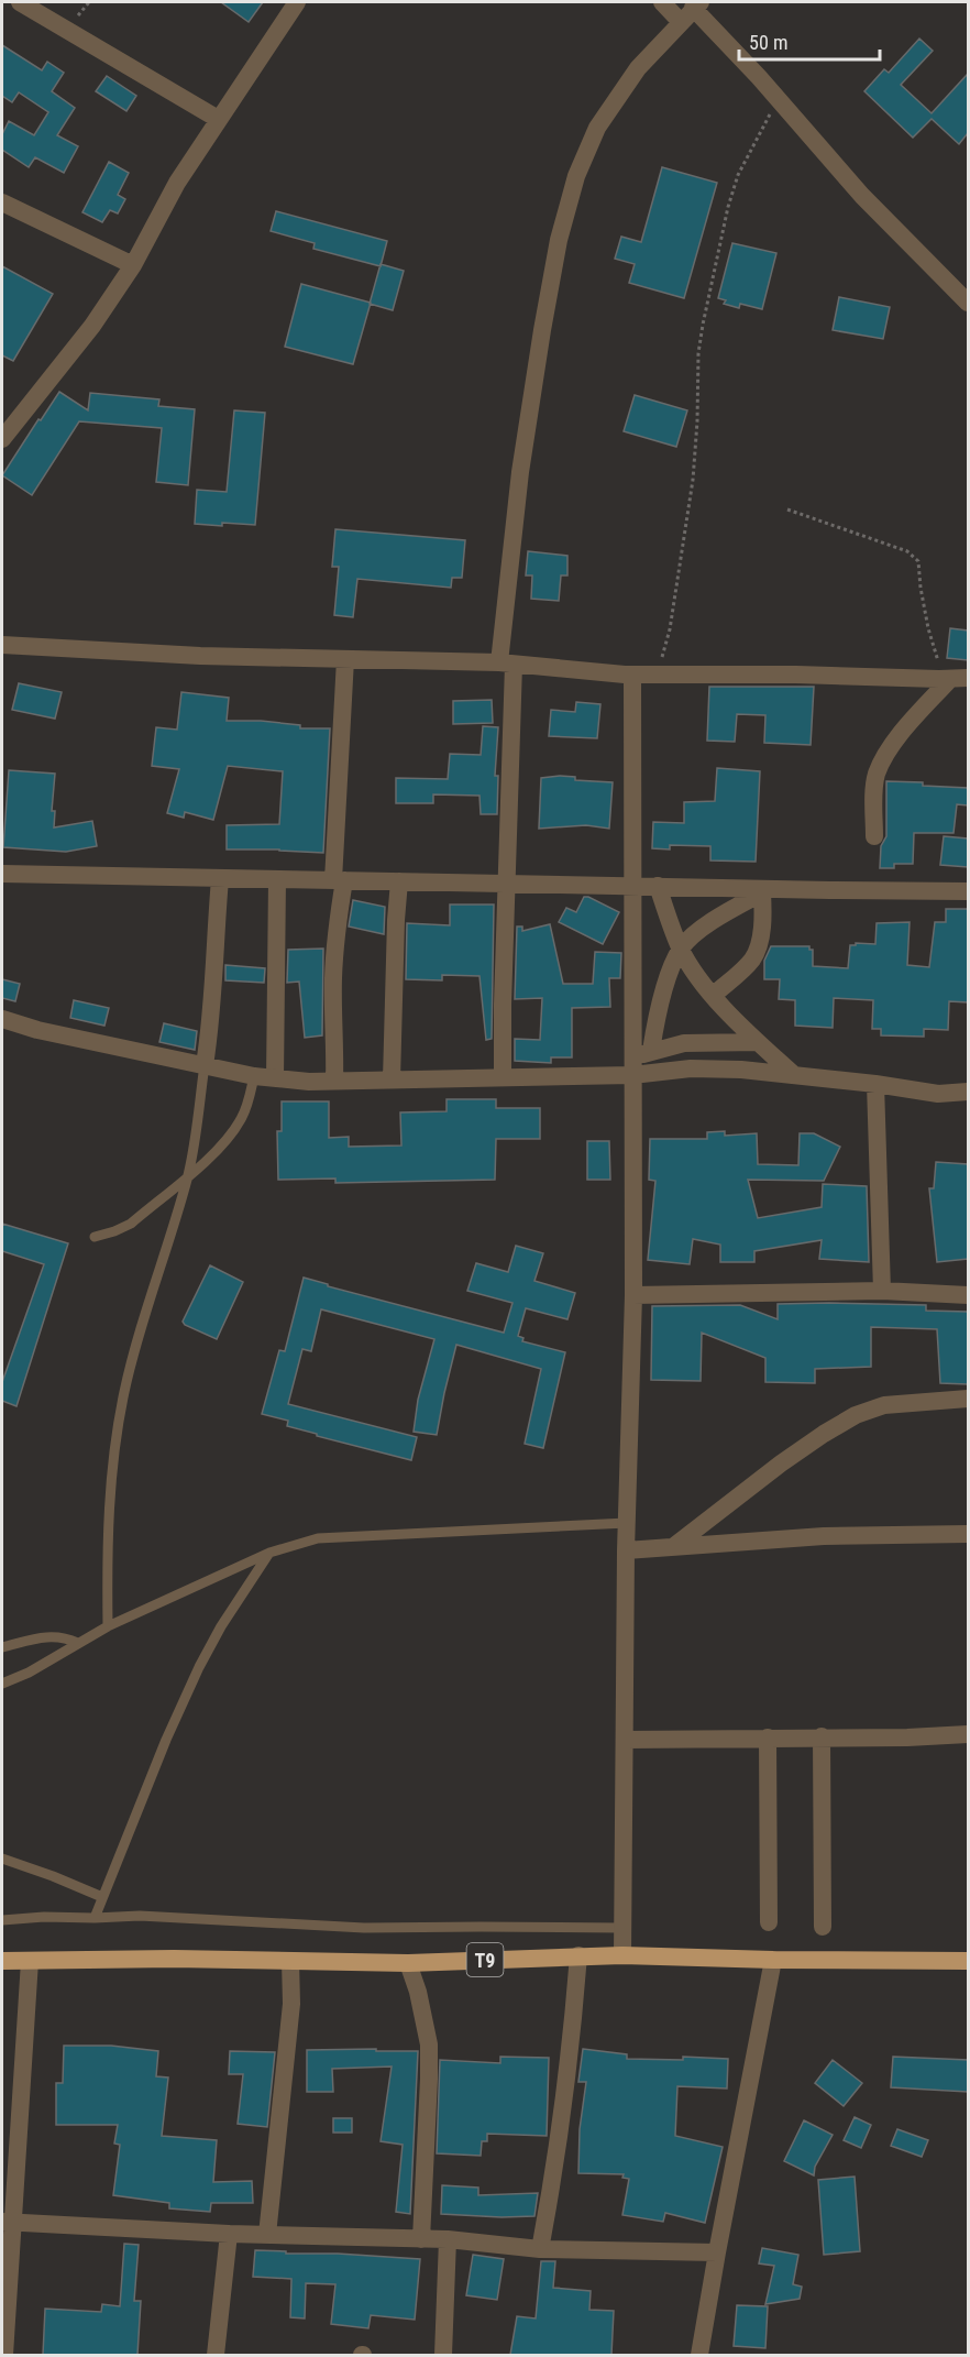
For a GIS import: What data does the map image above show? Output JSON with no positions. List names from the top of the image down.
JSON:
{
  "streets": {
    "highway": ["T9"]
  },
  "scale_bar": "50 m"
}
